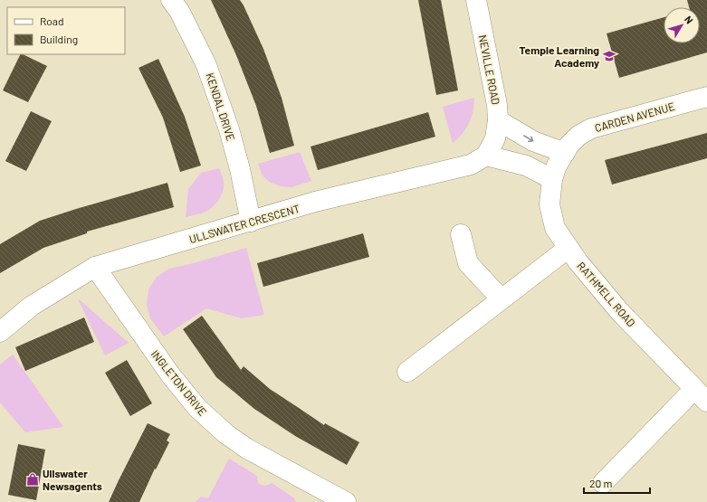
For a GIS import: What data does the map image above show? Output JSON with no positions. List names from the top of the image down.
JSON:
{
  "streets": {
    "street": [
      "NEVILLE ROAD",
      "KENDAL DRIVE",
      "CARDEN AVENUE",
      "ULLSWATER CRESCENT",
      "RATHMELL ROAD",
      "INGLETON DRIVE"
    ]
  },
  "crossings": [
    ["KENDAL DRIVE", "ULLSWATER CRESCENT"],
    ["CARDEN AVENUE", "RATHMELL ROAD"],
    ["ULLSWATER CRESCENT", "INGLETON DRIVE"]
  ],
  "places": {
    "school or university": ["Temple Learning Academy"],
    "shop": ["Ullswater Newsagents"]
  },
  "legend": ["Road", "Building"],
  "scale_bar": "20 m",
  "north": "top right"
}
